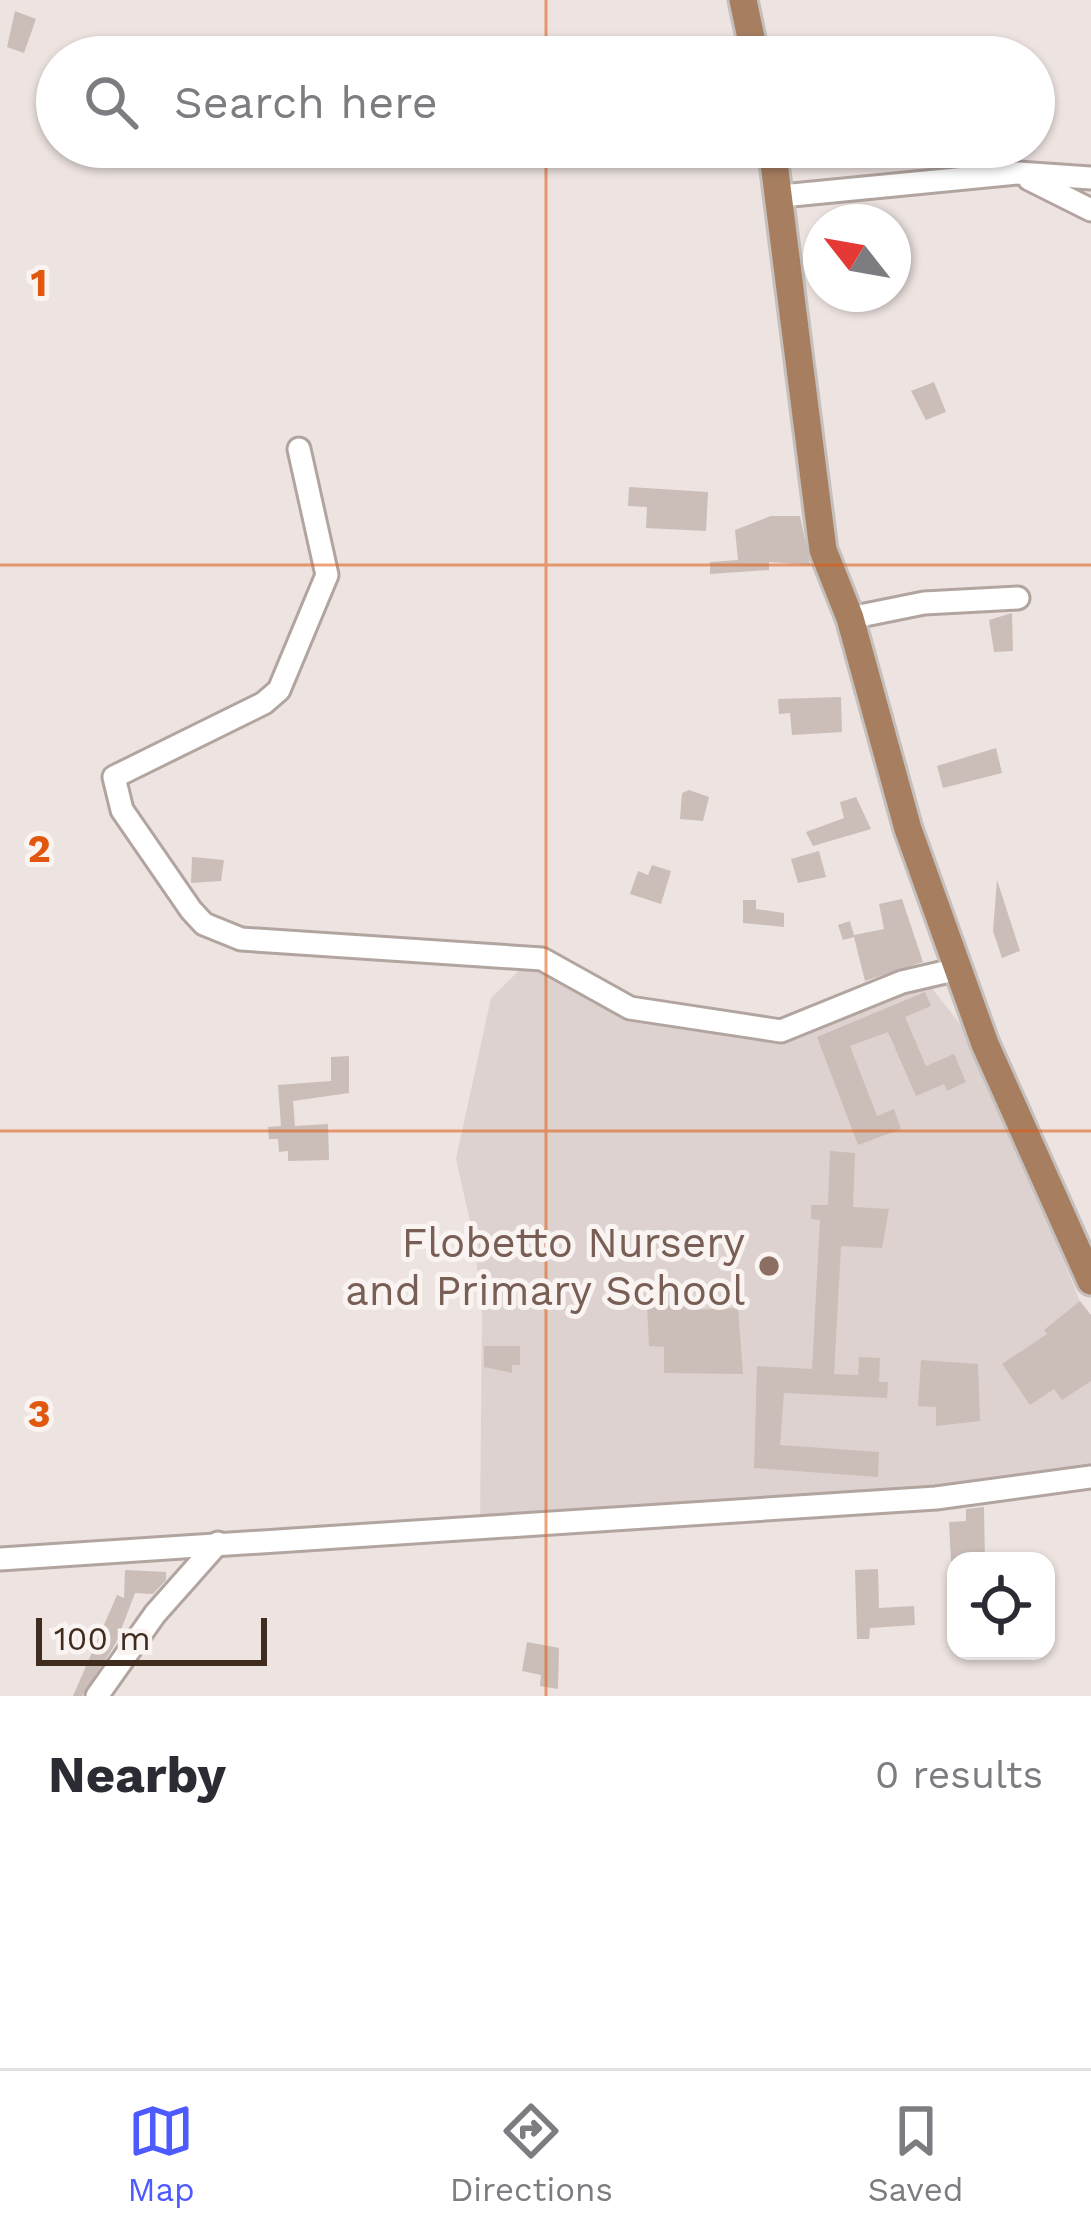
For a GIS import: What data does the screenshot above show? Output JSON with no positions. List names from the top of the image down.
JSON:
{
  "places": ["Flobetto Nursery and Primary School"],
  "scale_bar": "100 m",
  "north": "top left",
  "page": {
    "search": "Search here",
    "scale": "100 m",
    "heading": ["Nearby", "0 results"],
    "nav": ["Map", "Directions", "Saved"]
  },
  "grid": {
    "rows": ["1", "2", "3"]
  }
}
